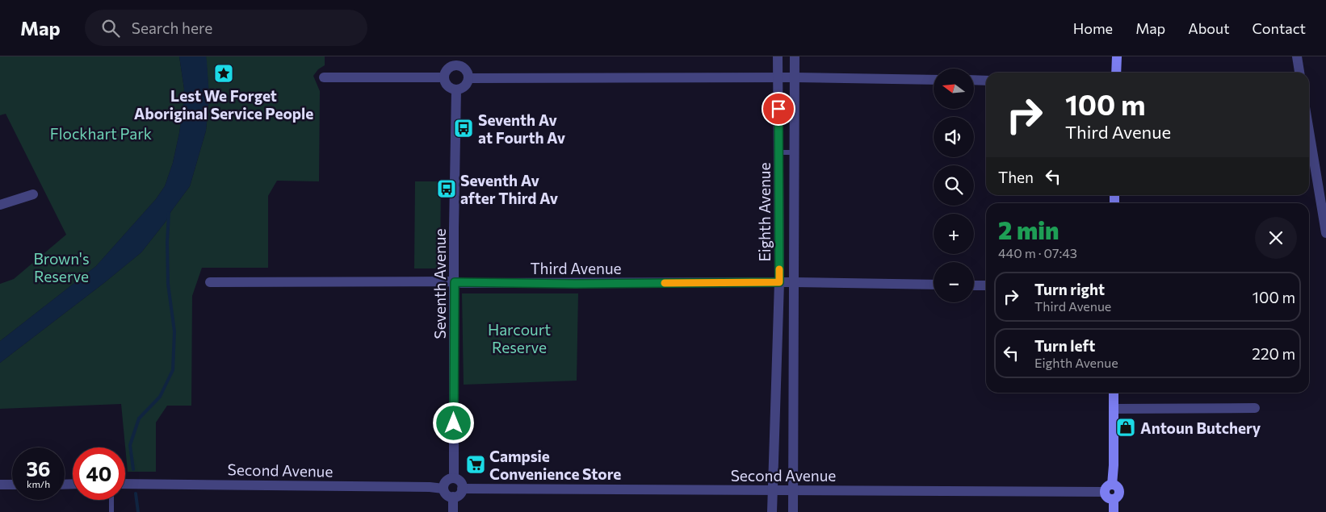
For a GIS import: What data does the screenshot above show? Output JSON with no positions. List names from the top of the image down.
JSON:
{
  "streets": {
    "street": [
      "Eighth Avenue",
      "Third Avenue",
      "Seventh Avenue",
      "Second Avenue"
    ]
  },
  "crossings": [
    ["Eighth Avenue", "Third Avenue"],
    ["Eighth Avenue", "Second Avenue"],
    ["Third Avenue", "Seventh Avenue"],
    ["Seventh Avenue", "Second Avenue"]
  ],
  "parks": ["Flockhart Park", "Brown's Reserve", "Harcourt Reserve"],
  "places": {
    "place": ["Lest We Forget Aboriginal Service People"],
    "bus stop": ["Seventh Av at Fourth Av", "Seventh Av after Third Av"],
    "shop": ["Antoun Butchery"],
    "supermarket": ["Campsie Convenience Store"]
  },
  "north": "left",
  "page": {
    "header": "Map",
    "search": "Search here",
    "nav": [
      "Home",
      "Map",
      "About",
      "Contact"
    ],
    "map_buttons": ["+", "−"],
    "turn": ["100 m", "Third Avenue"],
    "then": "Then",
    "heading": ["2 min", "440 m · 07:43"],
    "list": [
      {
        "name": "Turn right",
        "note": "Third Avenue",
        "value": "100 m"
      },
      {
        "name": "Turn left",
        "note": "Eighth Avenue",
        "value": "220 m"
      }
    ],
    "speed": "36 km/h",
    "limit": "40"
  }
}
